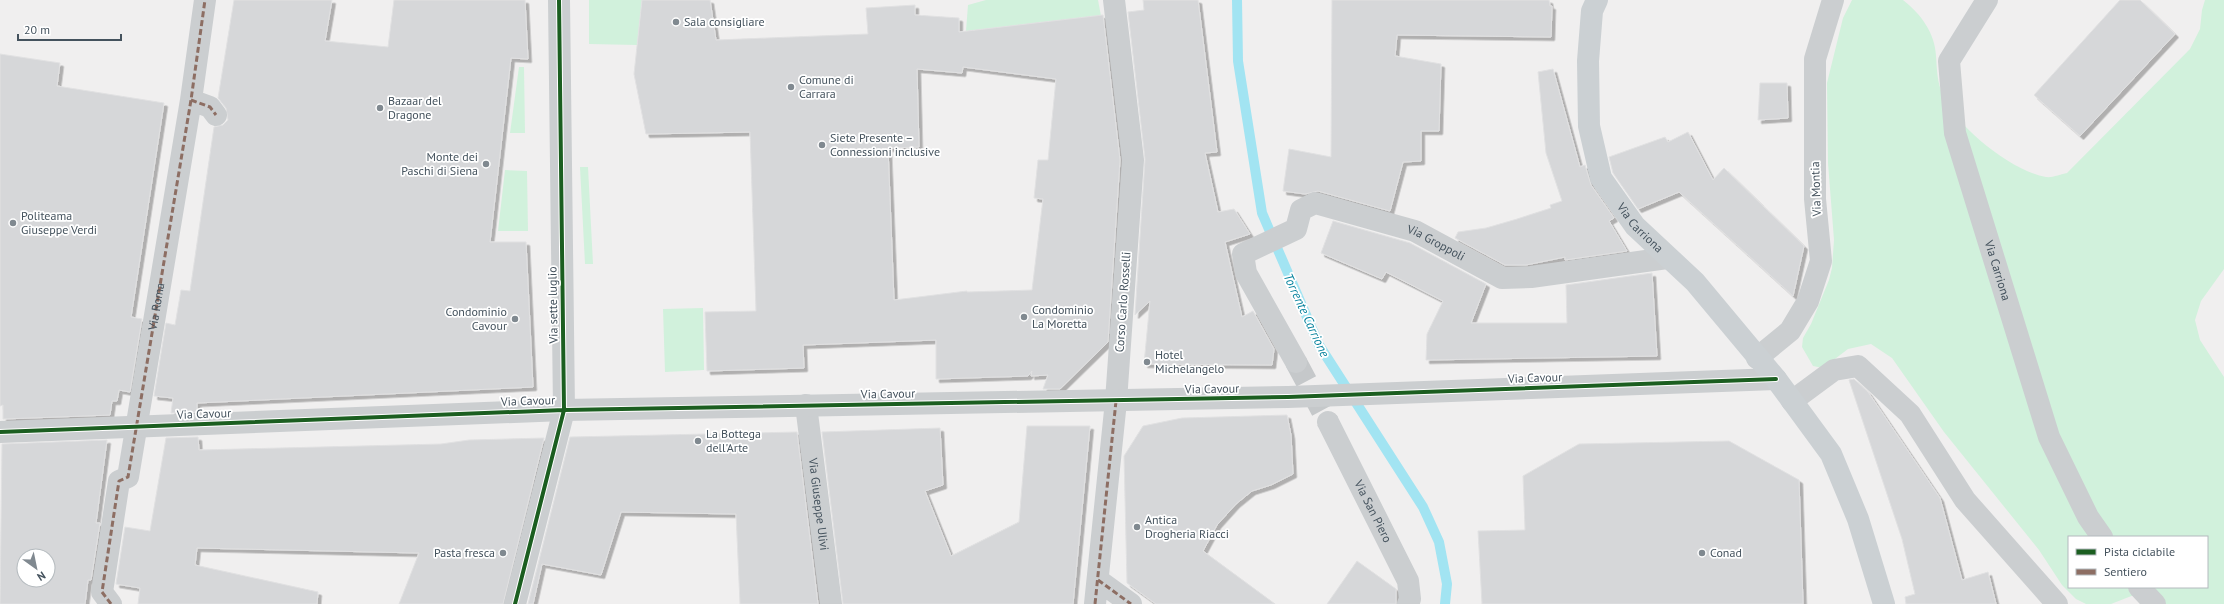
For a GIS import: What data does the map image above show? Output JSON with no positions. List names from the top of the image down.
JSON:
{
  "streets": {
    "main road": ["Via Carriona"],
    "street": [
      "Via Montia",
      "Via Groppoli",
      "Corso Carlo Rosselli",
      "Via sette luglio",
      "Via Roma",
      "Via Cavour",
      "Via Giuseppe Ulivi",
      "Via San Piero"
    ]
  },
  "crossings": [
    ["Via Montia", "Via Carriona"],
    ["Via Carriona", "Via Groppoli"],
    ["Via Carriona", "Via Cavour"],
    ["Corso Carlo Rosselli", "Via Cavour"],
    ["Via sette luglio", "Via Cavour"],
    ["Via Roma", "Via Cavour"],
    ["Via Cavour", "Via Giuseppe Ulivi"]
  ],
  "water": ["Torrente Carrione"],
  "places": [
    "Sala consigliare",
    "Comune di Carrara",
    "Bazaar del Dragone",
    "Siete Presente – Connessioni inclusive",
    "Monte dei Paschi di Siena",
    "Politeama Giuseppe Verdi",
    "Condominio La Moretta",
    "Condominio Cavour",
    "Hotel Michelangelo",
    "La Bottega dell'Arte",
    "Antica Drogheria Riacci",
    "Pasta fresca",
    "Conad"
  ],
  "legend": ["Pista ciclabile", "Sentiero"],
  "scale_bar": "20 m",
  "north": "bottom right"
}
